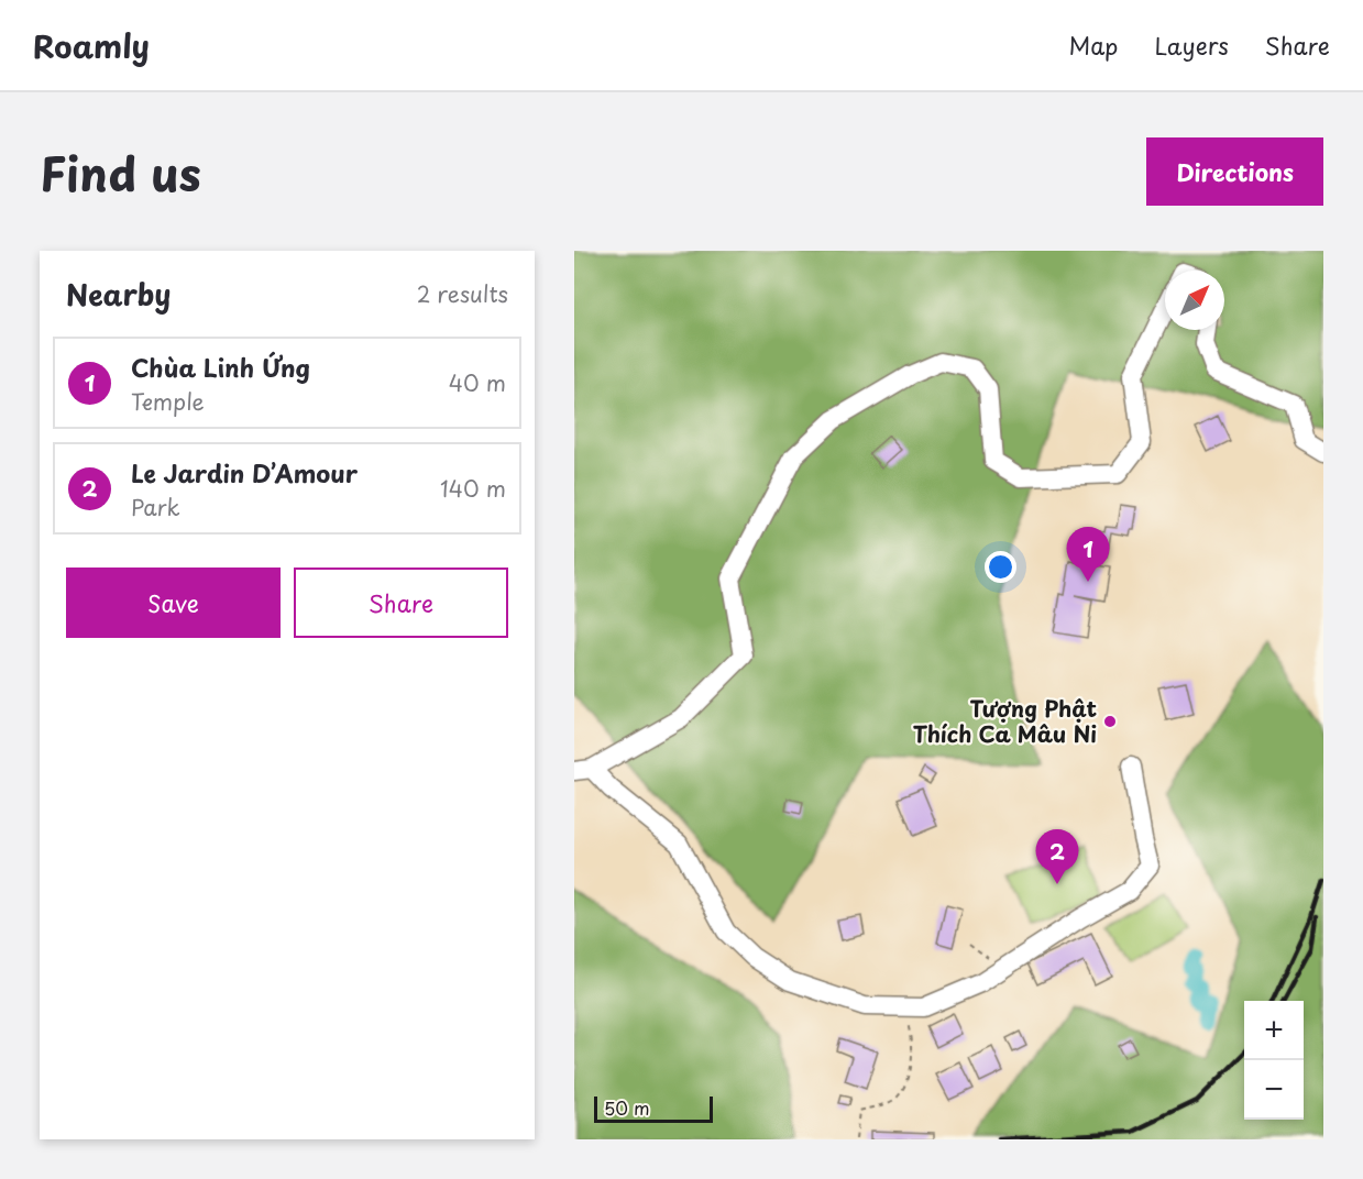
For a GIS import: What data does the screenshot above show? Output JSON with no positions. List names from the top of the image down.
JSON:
{
  "places": ["Tượng Phật Thích Ca Mâu Ni"],
  "scale_bar": "50 m",
  "north": "top right",
  "page": {
    "header": "Roamly",
    "nav": ["Map", "Layers", "Share"],
    "title": "Find us",
    "buttons": [
      "Directions",
      ["Save", "Share"]
    ],
    "heading": ["Nearby", "2 results"],
    "list": [
      {
        "mark": "1",
        "name": "Chùa Linh Ứng",
        "note": "Temple",
        "value": "40 m"
      },
      {
        "mark": "2",
        "name": "Le Jardin D’Amour",
        "note": "Park",
        "value": "140 m"
      }
    ],
    "pins": ["1", "2"],
    "map_buttons": ["+", "−"],
    "scale": "50 m"
  }
}
